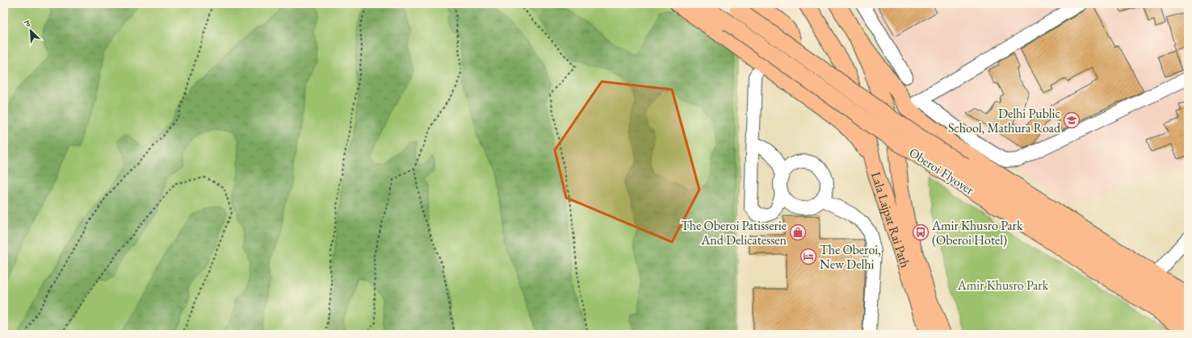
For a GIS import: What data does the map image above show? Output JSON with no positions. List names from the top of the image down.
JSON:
{
  "streets": {
    "main road": ["Oberoi Flyover", "Lala Lajpat Rai Path"]
  },
  "parks": ["Amir Khusro Park"],
  "places": {
    "school or university": ["Delhi Public School, Mathura Road"],
    "shop": ["The Oberoi Patisserie And Delicatessen"],
    "bus stop": ["Amir Khusro Park (Oberoi Hotel)"],
    "hotel": ["The Oberoi, New Delhi"]
  },
  "north": "top left"
}
